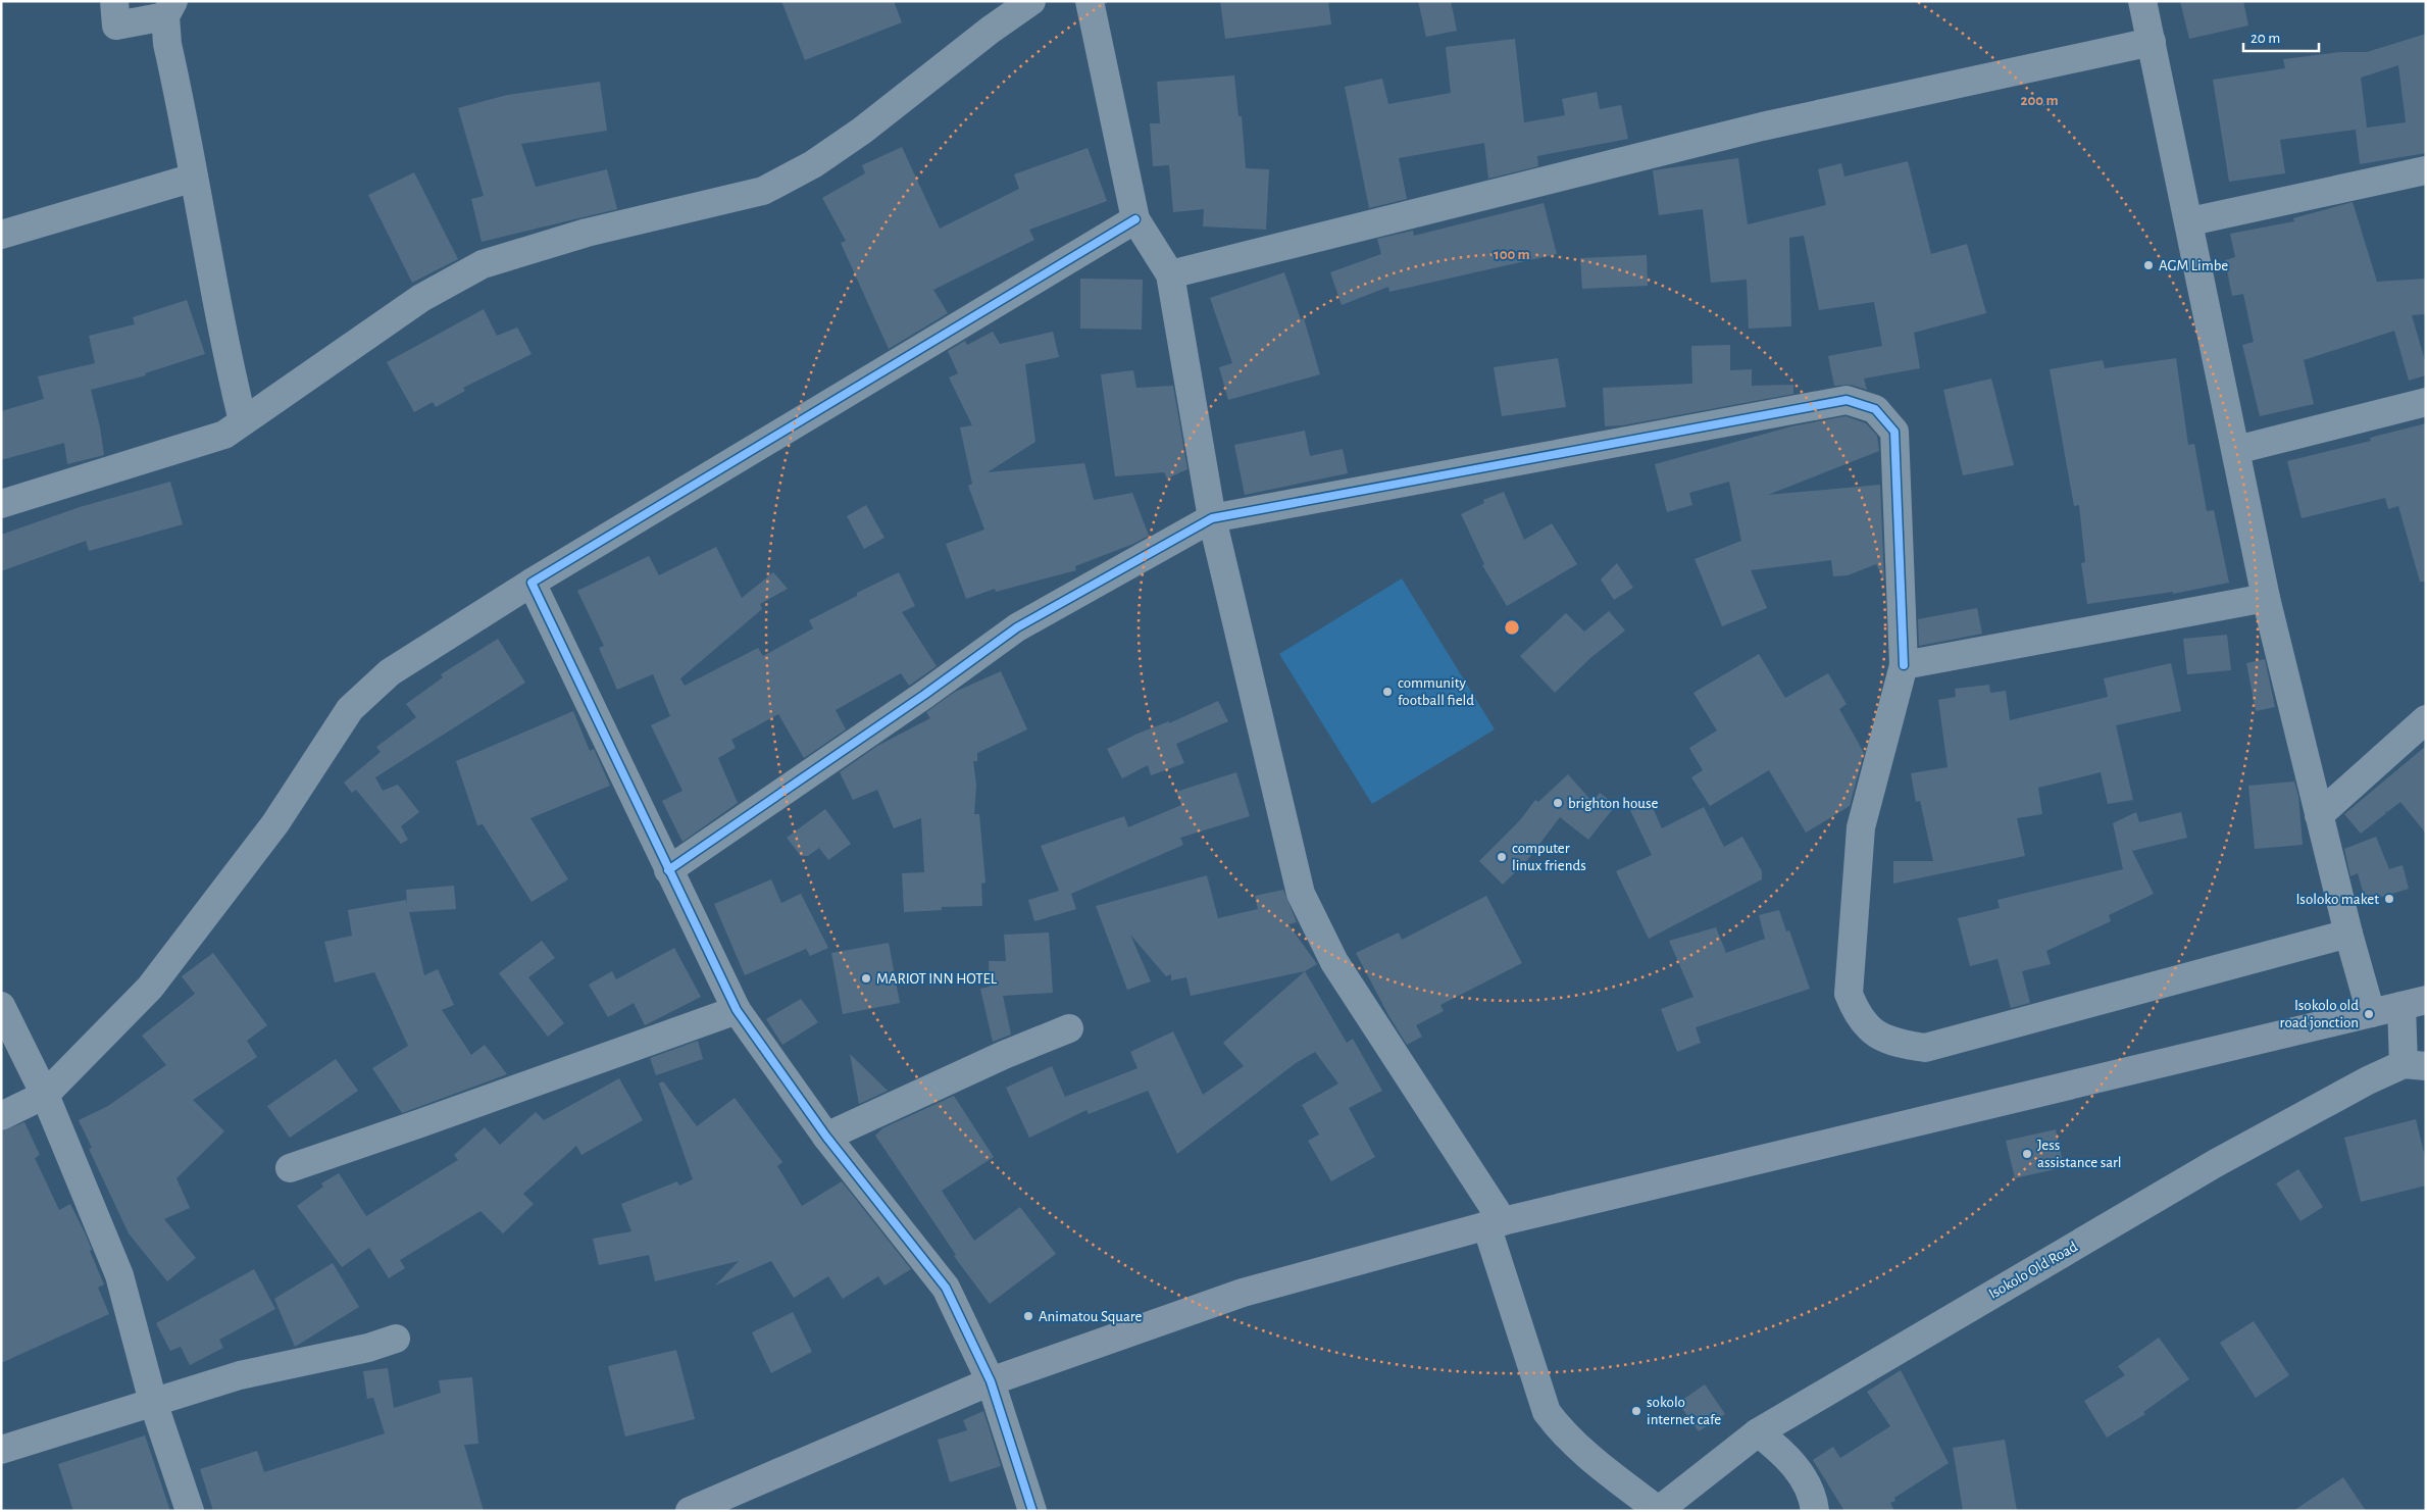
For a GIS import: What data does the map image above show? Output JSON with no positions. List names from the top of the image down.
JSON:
{
  "streets": {
    "street": ["Isokolo Old Road"]
  },
  "places": [
    "AGM Limbe",
    "community football field",
    "brighton house",
    "computer linux friends",
    "Isoloko maket",
    "MARIOT INN HOTEL",
    "Isokolo old road jonction",
    "Jess assistance sarl",
    "Animatou Square",
    "sokolo internet cafe"
  ],
  "scale_bar": "20 m",
  "rings": ["200 m", "100 m"]
}
